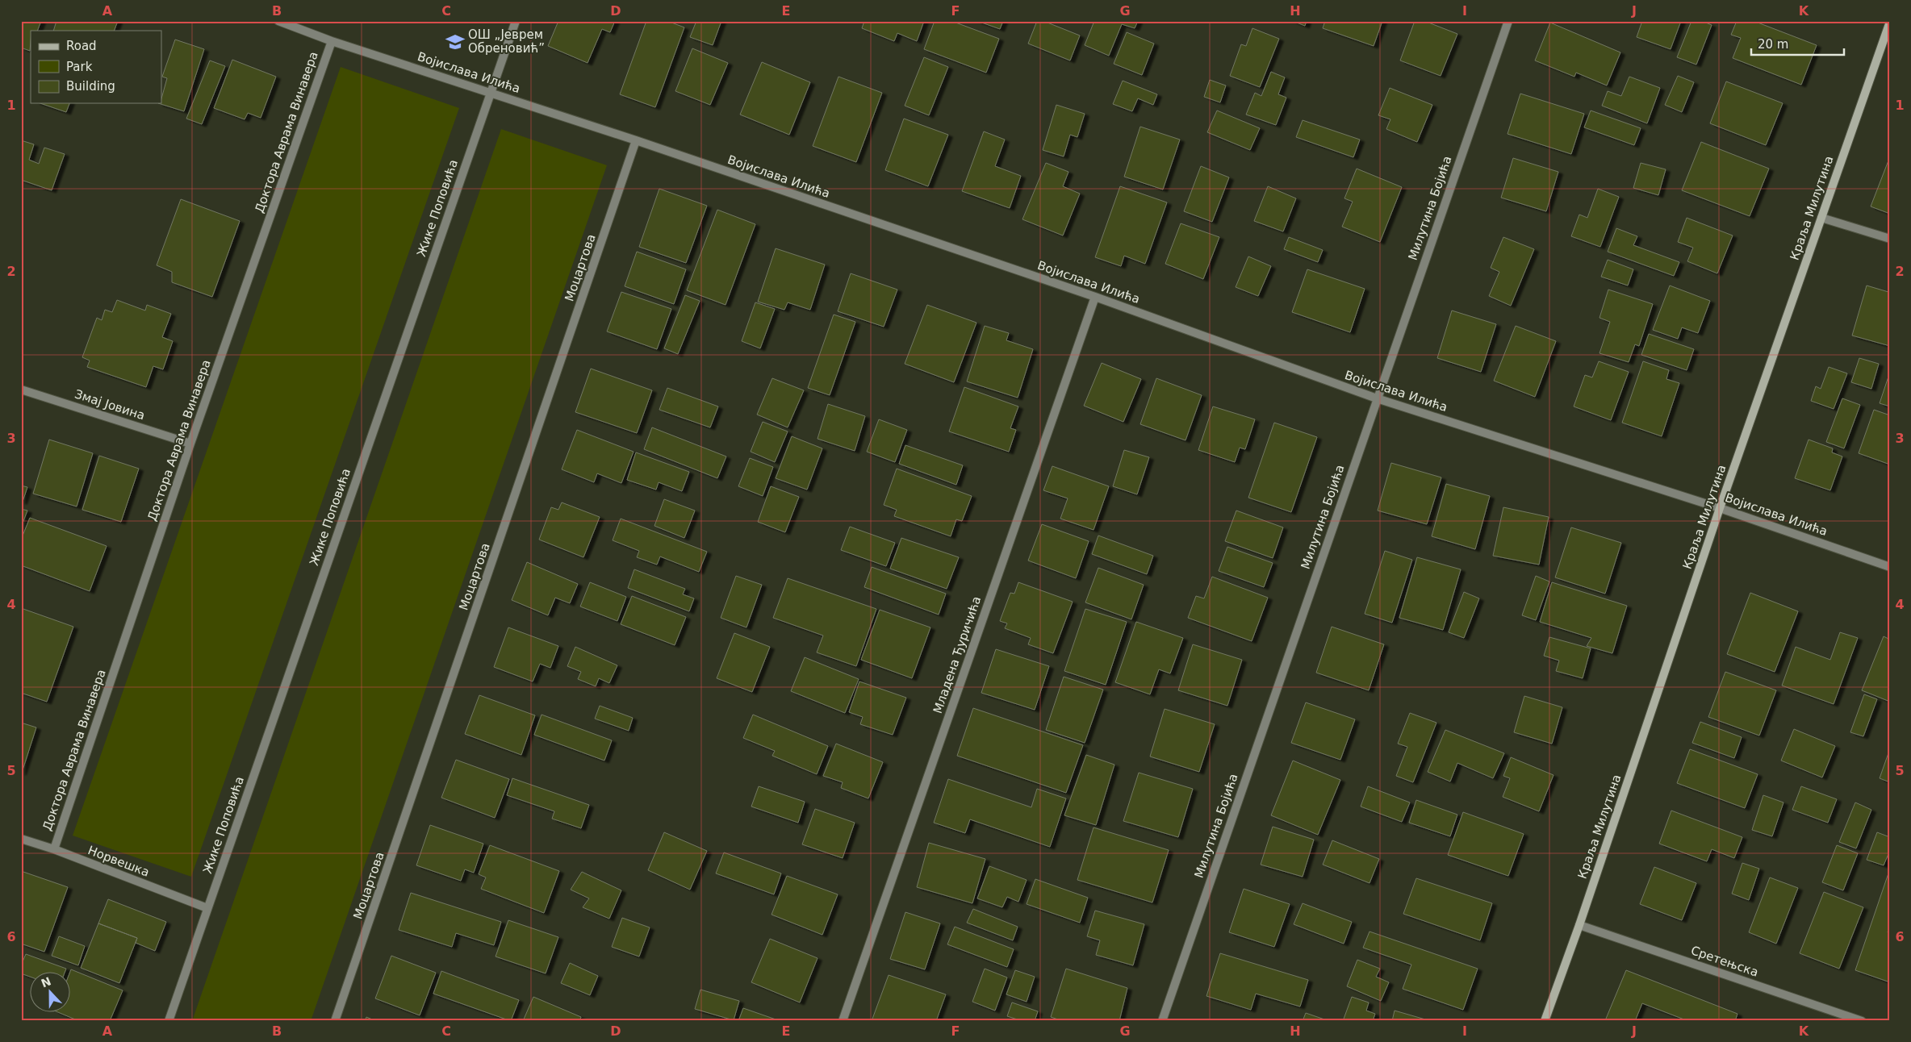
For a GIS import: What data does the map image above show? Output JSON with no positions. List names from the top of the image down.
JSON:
{
  "streets": {
    "main road": ["Краља Милутина"],
    "street": [
      "Војислава Илића",
      "Доктора Аврама Винавера",
      "Жике Поповића",
      "Милутина Бојића",
      "Моцартова",
      "Змај Јовина",
      "Младена Ђуричића",
      "Норвешка",
      "Сретењска"
    ]
  },
  "crossings": [
    ["Војислава Илића", "Доктора Аврама Винавера"],
    ["Војислава Илића", "Жике Поповића"],
    ["Војислава Илића", "Милутина Бојића"],
    ["Војислава Илића", "Краља Милутина"],
    ["Војислава Илића", "Моцартова"],
    ["Војислава Илића", "Младена Ђуричића"],
    ["Доктора Аврама Винавера", "Змај Јовина"],
    ["Доктора Аврама Винавера", "Норвешка"],
    ["Жике Поповића", "Норвешка"],
    ["Краља Милутина", "Сретењска"]
  ],
  "places": {
    "school or university": ["ОШ „Јеврем Обреновић”"]
  },
  "legend": ["Road", "Park", "Building"],
  "scale_bar": "20 m",
  "north": "top",
  "grid": {
    "columns": [
      "A",
      "B",
      "C",
      "D",
      "E",
      "F",
      "G",
      "H",
      "I",
      "J",
      "K"
    ],
    "rows": [
      "1",
      "2",
      "3",
      "4",
      "5",
      "6"
    ]
  }
}
